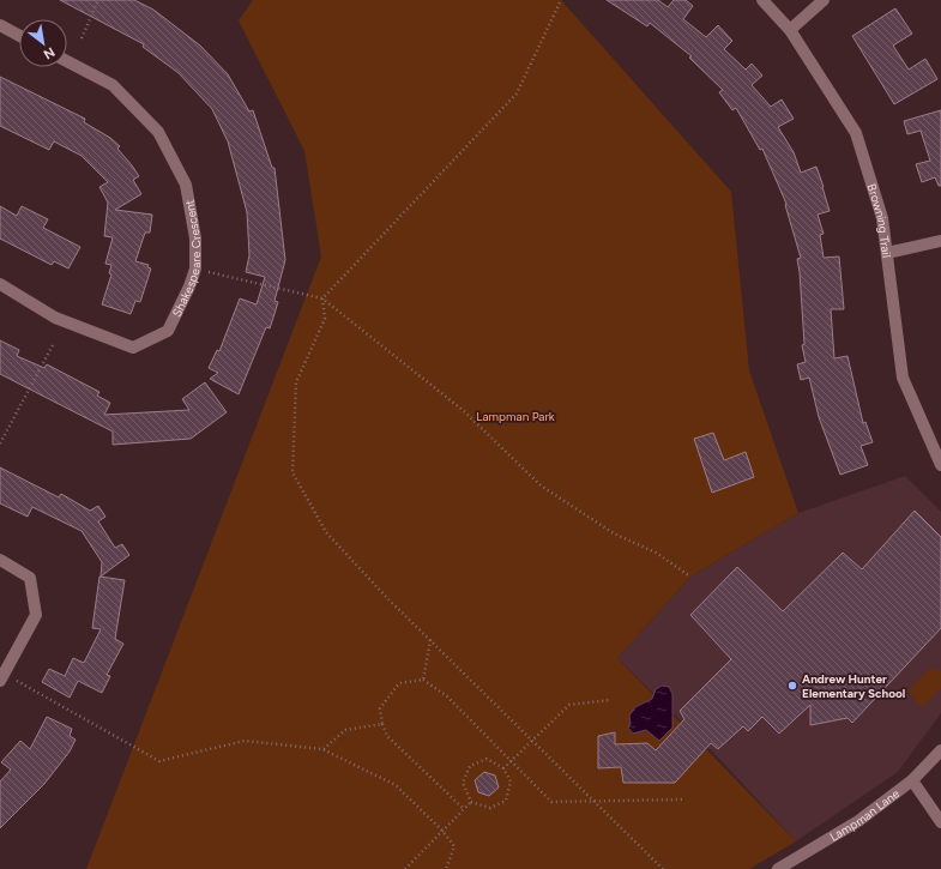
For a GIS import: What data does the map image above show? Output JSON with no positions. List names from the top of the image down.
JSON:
{
  "streets": {
    "street": ["Browning Trail", "Shakespeare Crescent", "Lampman Lane"]
  },
  "parks": ["Lampman Park"],
  "places": ["Andrew Hunter Elementary School"],
  "north": "bottom right"
}
